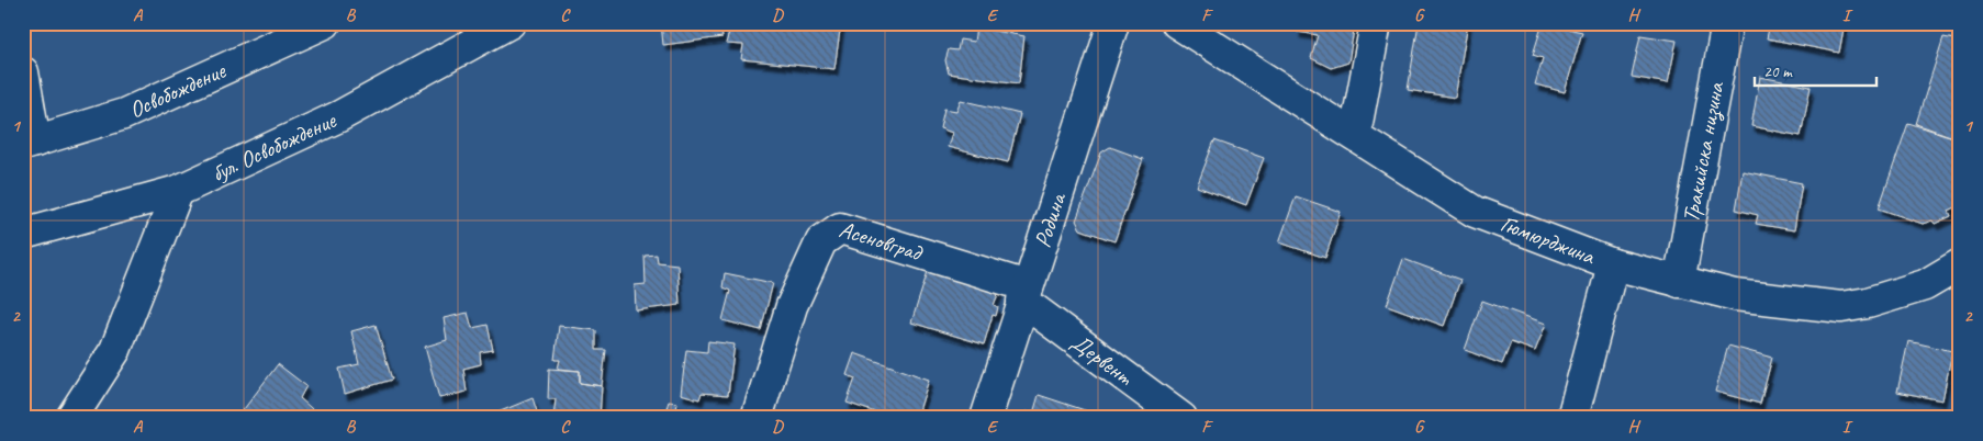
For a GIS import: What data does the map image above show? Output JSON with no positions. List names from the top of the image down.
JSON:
{
  "streets": {
    "street": [
      "Освобождение",
      "бул. Освобождение",
      "Тракийска низина",
      "Родина",
      "Гюмюрджина",
      "Асеновград",
      "Дервент"
    ]
  },
  "crossings": [
    ["Тракийска низина", "Гюмюрджина"],
    ["Родина", "Асеновград"],
    ["Родина", "Дервент"],
    ["Асеновград", "Дервент"]
  ],
  "scale_bar": "20 m",
  "grid": {
    "columns": [
      "A",
      "B",
      "C",
      "D",
      "E",
      "F",
      "G",
      "H",
      "I"
    ],
    "rows": ["1", "2"]
  }
}
